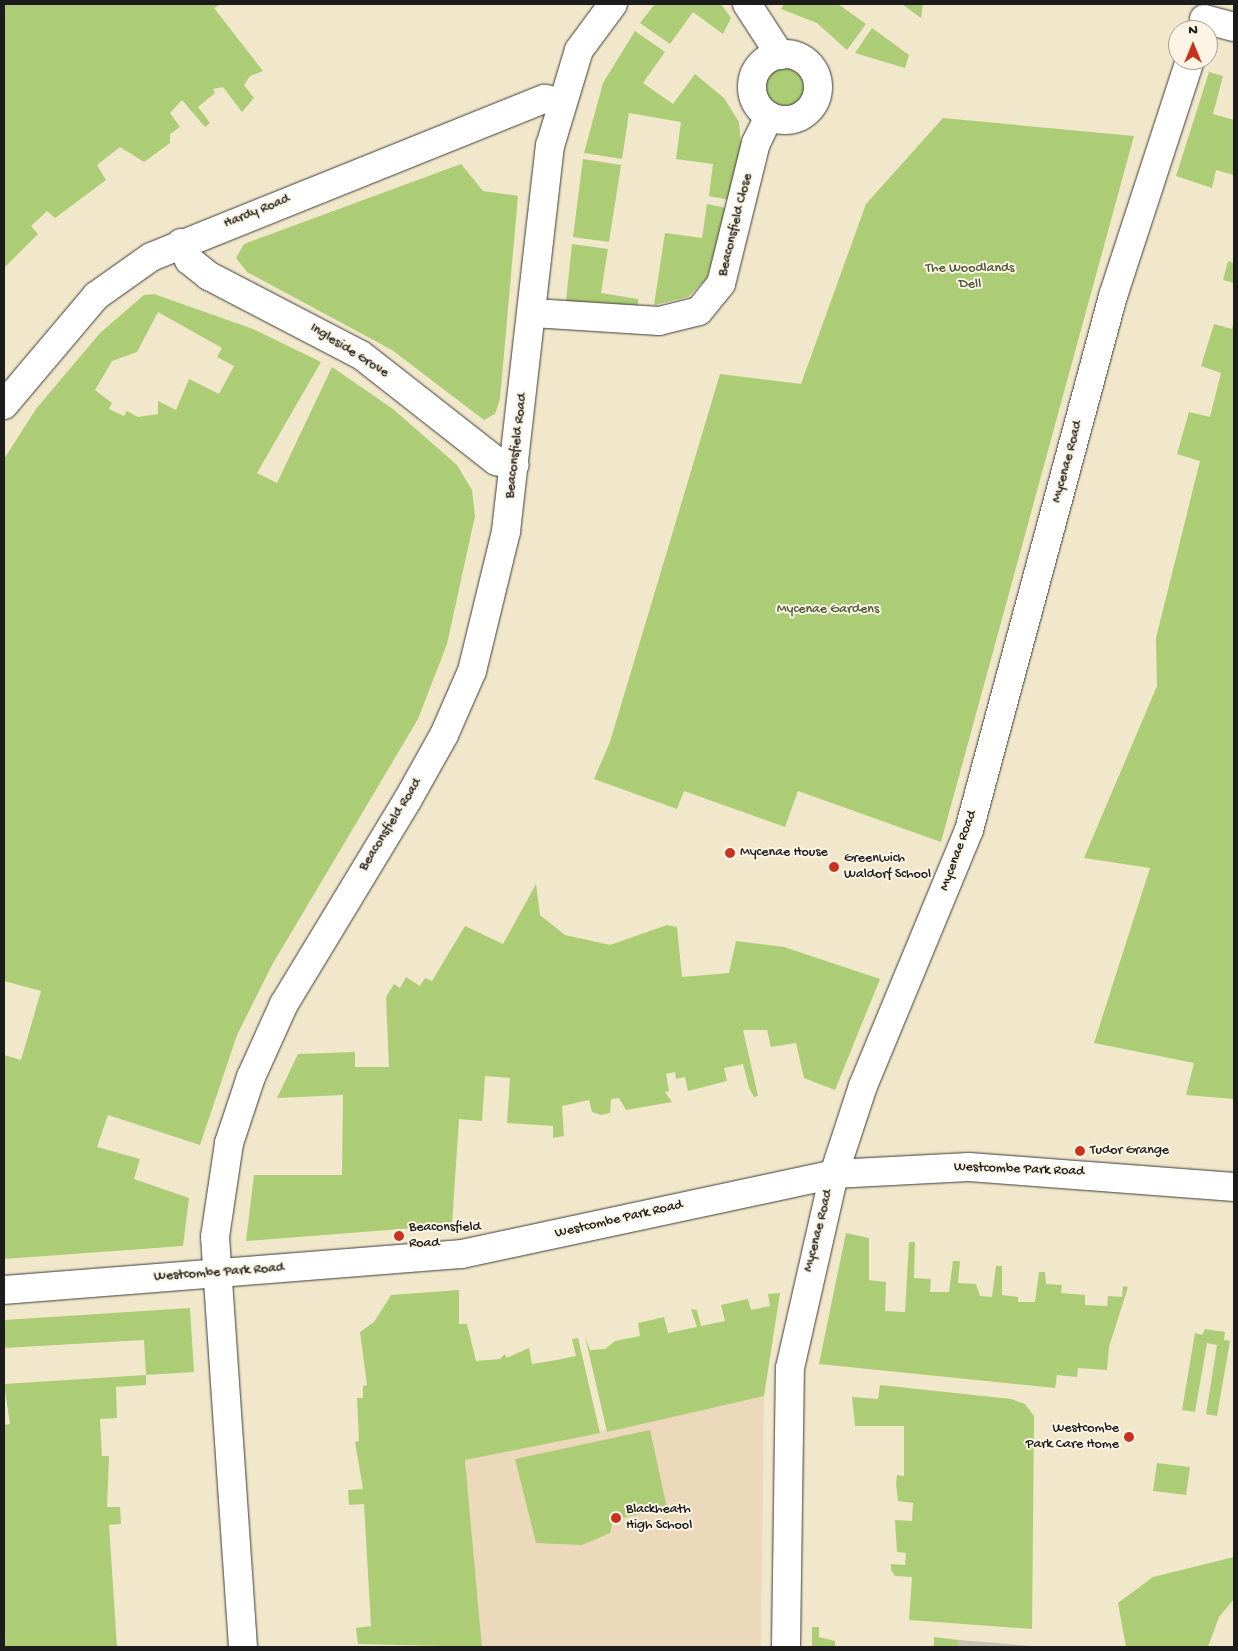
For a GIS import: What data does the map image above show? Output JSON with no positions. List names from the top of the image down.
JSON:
{
  "streets": {
    "street": [
      "Hardy Road",
      "Beaconsfield Close",
      "Ingleside Grove",
      "Beaconsfield Road",
      "Mycenae Road",
      "Westcombe Park Road"
    ]
  },
  "crossings": [
    ["Hardy Road", "Ingleside Grove"],
    ["Hardy Road", "Beaconsfield Road"],
    ["Beaconsfield Close", "Beaconsfield Road"],
    ["Ingleside Grove", "Beaconsfield Road"],
    ["Beaconsfield Road", "Westcombe Park Road"],
    ["Mycenae Road", "Westcombe Park Road"]
  ],
  "parks": ["The Woodlands Dell", "Mycenae Gardens"],
  "places": [
    "Mycenae House",
    "Greenwich Waldorf School",
    "Tudor Grange",
    "Beaconsfield Road",
    "Westcombe Park Care Home",
    "Blackheath High School"
  ],
  "north": "top"
}
